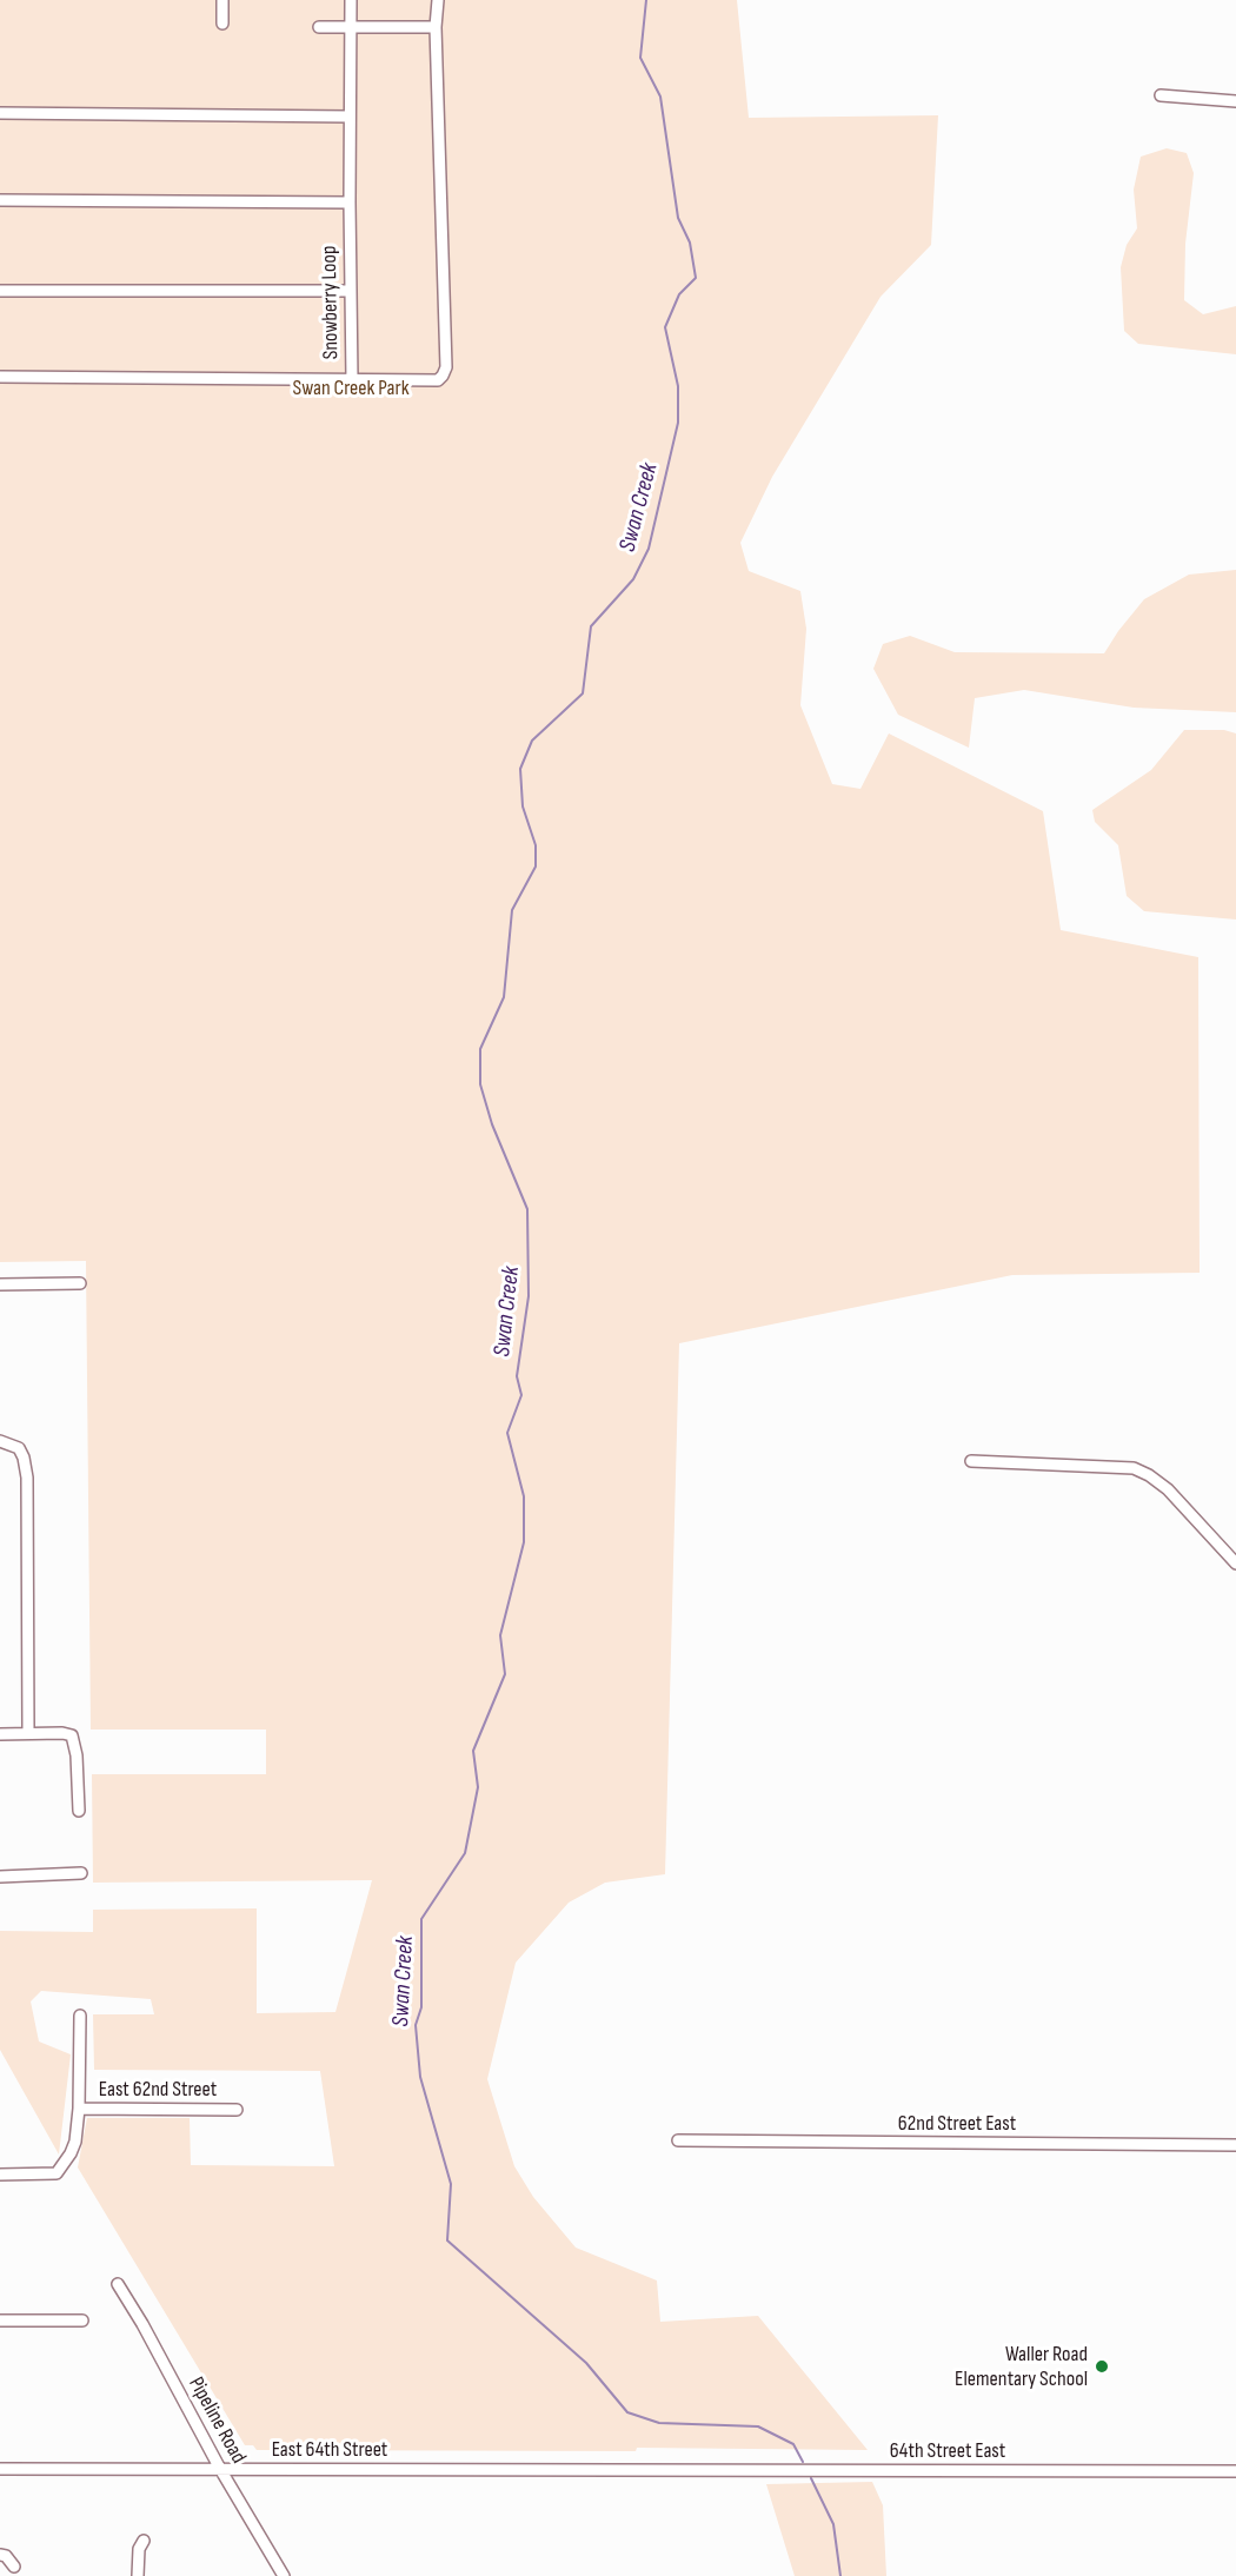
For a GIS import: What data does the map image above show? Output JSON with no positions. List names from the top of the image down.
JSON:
{
  "streets": {
    "street": [
      "Snowberry Loop",
      "East 62nd Street",
      "62nd Street East",
      "Pipeline Road",
      "East 64th Street",
      "64th Street East"
    ]
  },
  "crossings": [
    ["Pipeline Road", "East 64th Street"],
    ["East 64th Street", "64th Street East"]
  ],
  "water": ["Swan Creek"],
  "parks": ["Swan Creek Park"],
  "places": ["Waller Road Elementary School"]
}
